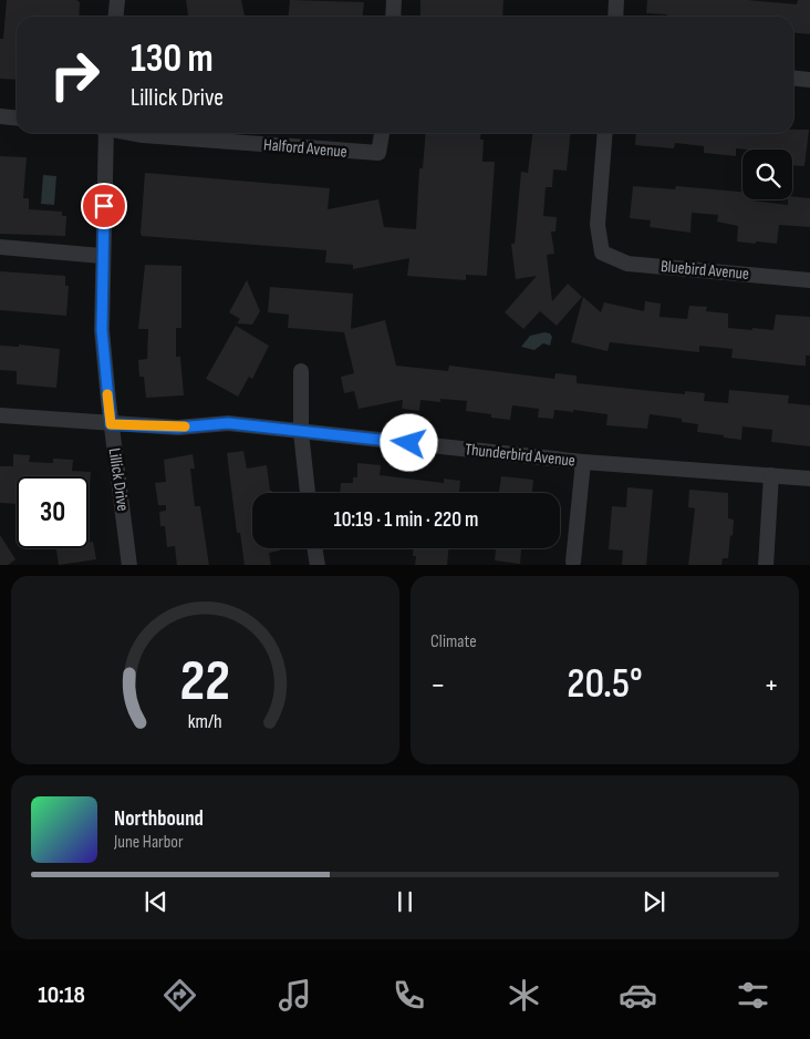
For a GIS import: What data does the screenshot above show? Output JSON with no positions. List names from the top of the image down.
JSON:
{
  "streets": {
    "street": [
      "Halford Avenue",
      "Bluebird Avenue",
      "Thunderbird Avenue",
      "Lillick Drive"
    ]
  },
  "crossings": [
    ["Thunderbird Avenue", "Lillick Drive"]
  ],
  "page": {
    "turn": ["130 m", "Lillick Drive"],
    "limit": "30",
    "trip": "10:19 · 1 min · 220 m",
    "tile": "Climate",
    "heat": ["−", "20.5°", "+"],
    "song": ["Northbound", "June Harbor"],
    "tabs": "10:18",
    "gauge": ["22", "km/h"]
  }
}
